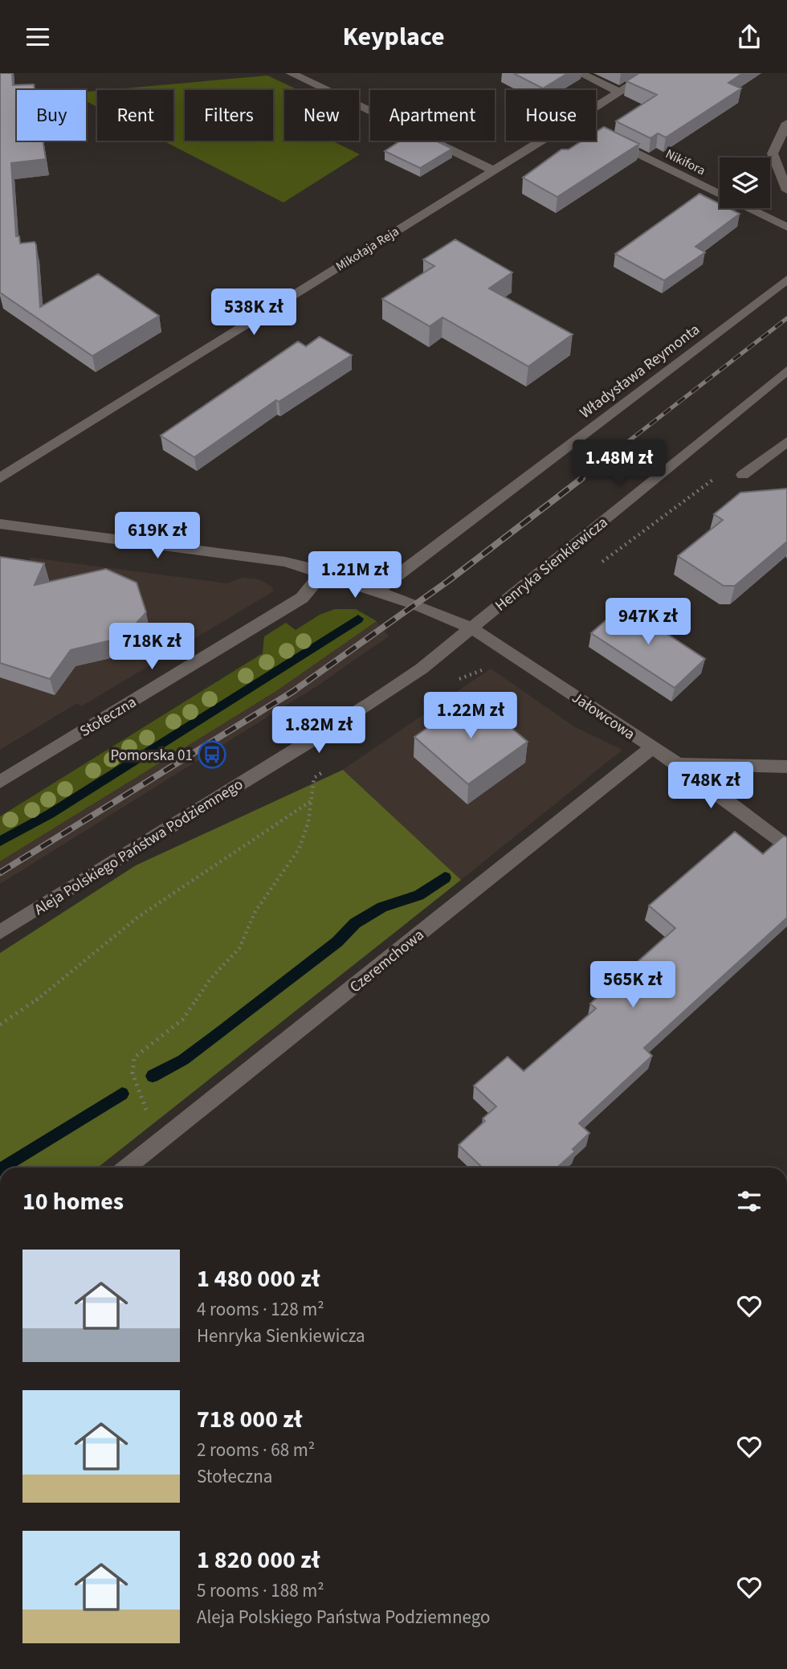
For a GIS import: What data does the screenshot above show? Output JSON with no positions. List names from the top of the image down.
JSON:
{
  "streets": {
    "street": [
      "Nikifora",
      "Mikołaja Reja",
      "Władysława Reymonta",
      "Henryka Sienkiewicza",
      "Jałowcowa",
      "Stołeczna",
      "Aleja Polskiego Państwa Podziemnego",
      "Czeremchowa"
    ]
  },
  "crossings": [
    ["Władysława Reymonta", "Jałowcowa"],
    ["Henryka Sienkiewicza", "Jałowcowa"],
    ["Henryka Sienkiewicza", "Aleja Polskiego Państwa Podziemnego"],
    ["Jałowcowa", "Stołeczna"],
    ["Jałowcowa", "Aleja Polskiego Państwa Podziemnego"],
    ["Jałowcowa", "Czeremchowa"]
  ],
  "places": {
    "bus stop": ["Pomorska 01"]
  },
  "page": {
    "header": "Keyplace",
    "chip": [
      "Buy",
      "Rent",
      "Filters",
      "New",
      "Apartment",
      "House"
    ],
    "price": [
      "538K zł",
      "1.48M zł",
      "619K zł",
      "1.21M zł",
      "947K zł",
      "718K zł",
      "1.22M zł",
      "1.82M zł",
      "748K zł",
      "565K zł"
    ],
    "heading": "10 homes",
    "list": [
      {
        "name": "1 480 000 zł",
        "note": "4 rooms · 128 m² · Henryka Sienkiewicza"
      },
      {
        "name": "718 000 zł",
        "note": "2 rooms · 68 m² · Stołeczna"
      },
      {
        "name": "1 820 000 zł",
        "note": "5 rooms · 188 m² · Aleja Polskiego Państwa Podziemnego"
      }
    ]
  }
}
